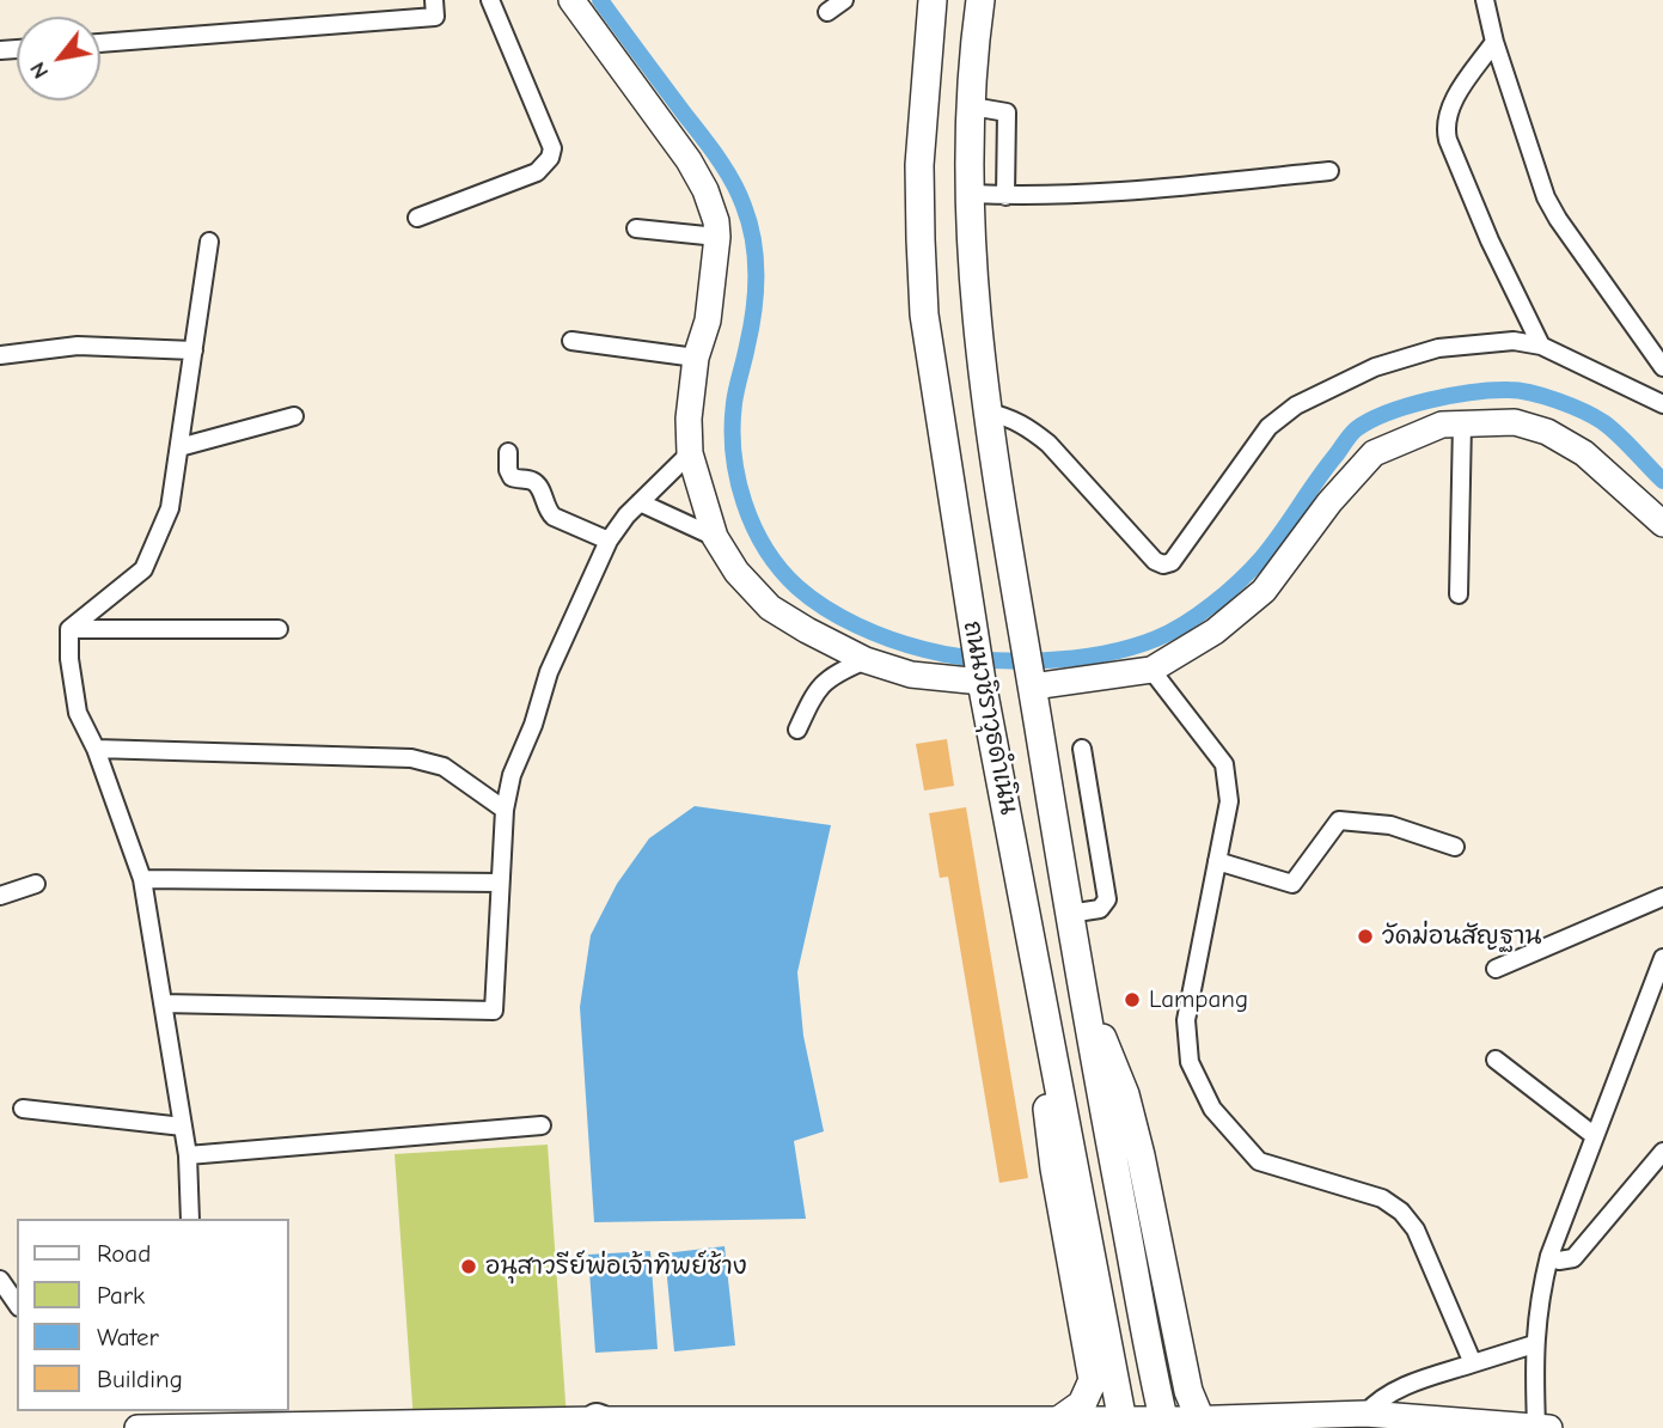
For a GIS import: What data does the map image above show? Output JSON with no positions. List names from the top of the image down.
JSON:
{
  "streets": {
    "main road": ["ถนนวชิราวุธดำเนิน"]
  },
  "places": ["วัดม่อนสัญฐาน", "Lampang", "อนุสาวรีย์พ่อเจ้าทิพย์ช้าง"],
  "legend": [
    "Road",
    "Park",
    "Water",
    "Building"
  ],
  "north": "bottom left"
}
